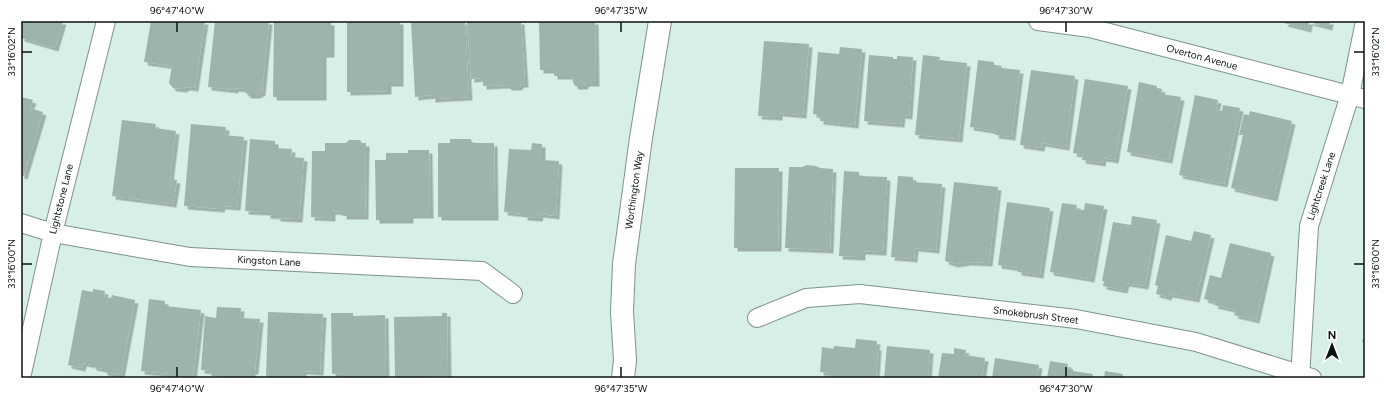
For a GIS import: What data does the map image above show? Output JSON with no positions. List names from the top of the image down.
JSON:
{
  "streets": {
    "street": [
      "Overton Avenue",
      "Lightcreek Lane",
      "Worthington Way",
      "Lightstone Lane",
      "Kingston Lane",
      "Smokebrush Street"
    ]
  },
  "crossings": [
    ["Overton Avenue", "Lightcreek Lane"],
    ["Lightcreek Lane", "Smokebrush Street"],
    ["Lightstone Lane", "Kingston Lane"]
  ],
  "north": "top",
  "coordinates": [
    "96°47'40\"W",
    "96°47'35\"W",
    "96°47'30\"W",
    "33°16'02\"N",
    "33°16'00\"N"
  ]
}
